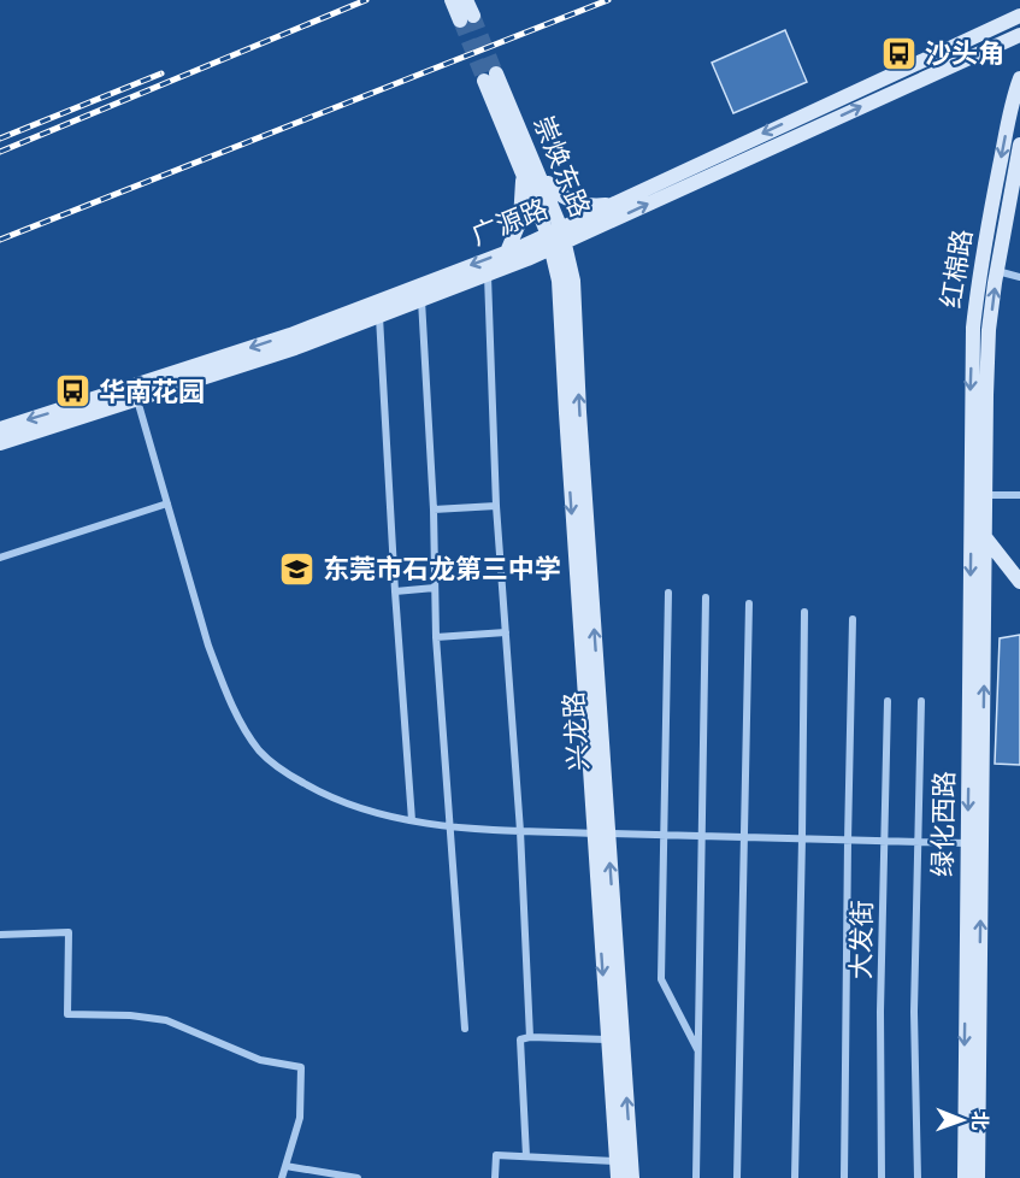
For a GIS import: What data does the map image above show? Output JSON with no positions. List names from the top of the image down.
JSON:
{
  "streets": {
    "main road": [
      "崇焕东路",
      "广源路",
      "红棉路",
      "兴龙路",
      "绿化西路"
    ],
    "street": ["大发街"]
  },
  "crossings": [
    ["崇焕东路", "广源路"],
    ["崇焕东路", "兴龙路"],
    ["红棉路", "绿化西路"]
  ],
  "places": {
    "bus stop": ["沙头角", "华南花园"],
    "school or university": ["东莞市石龙第三中学"]
  },
  "north": "right"
}
